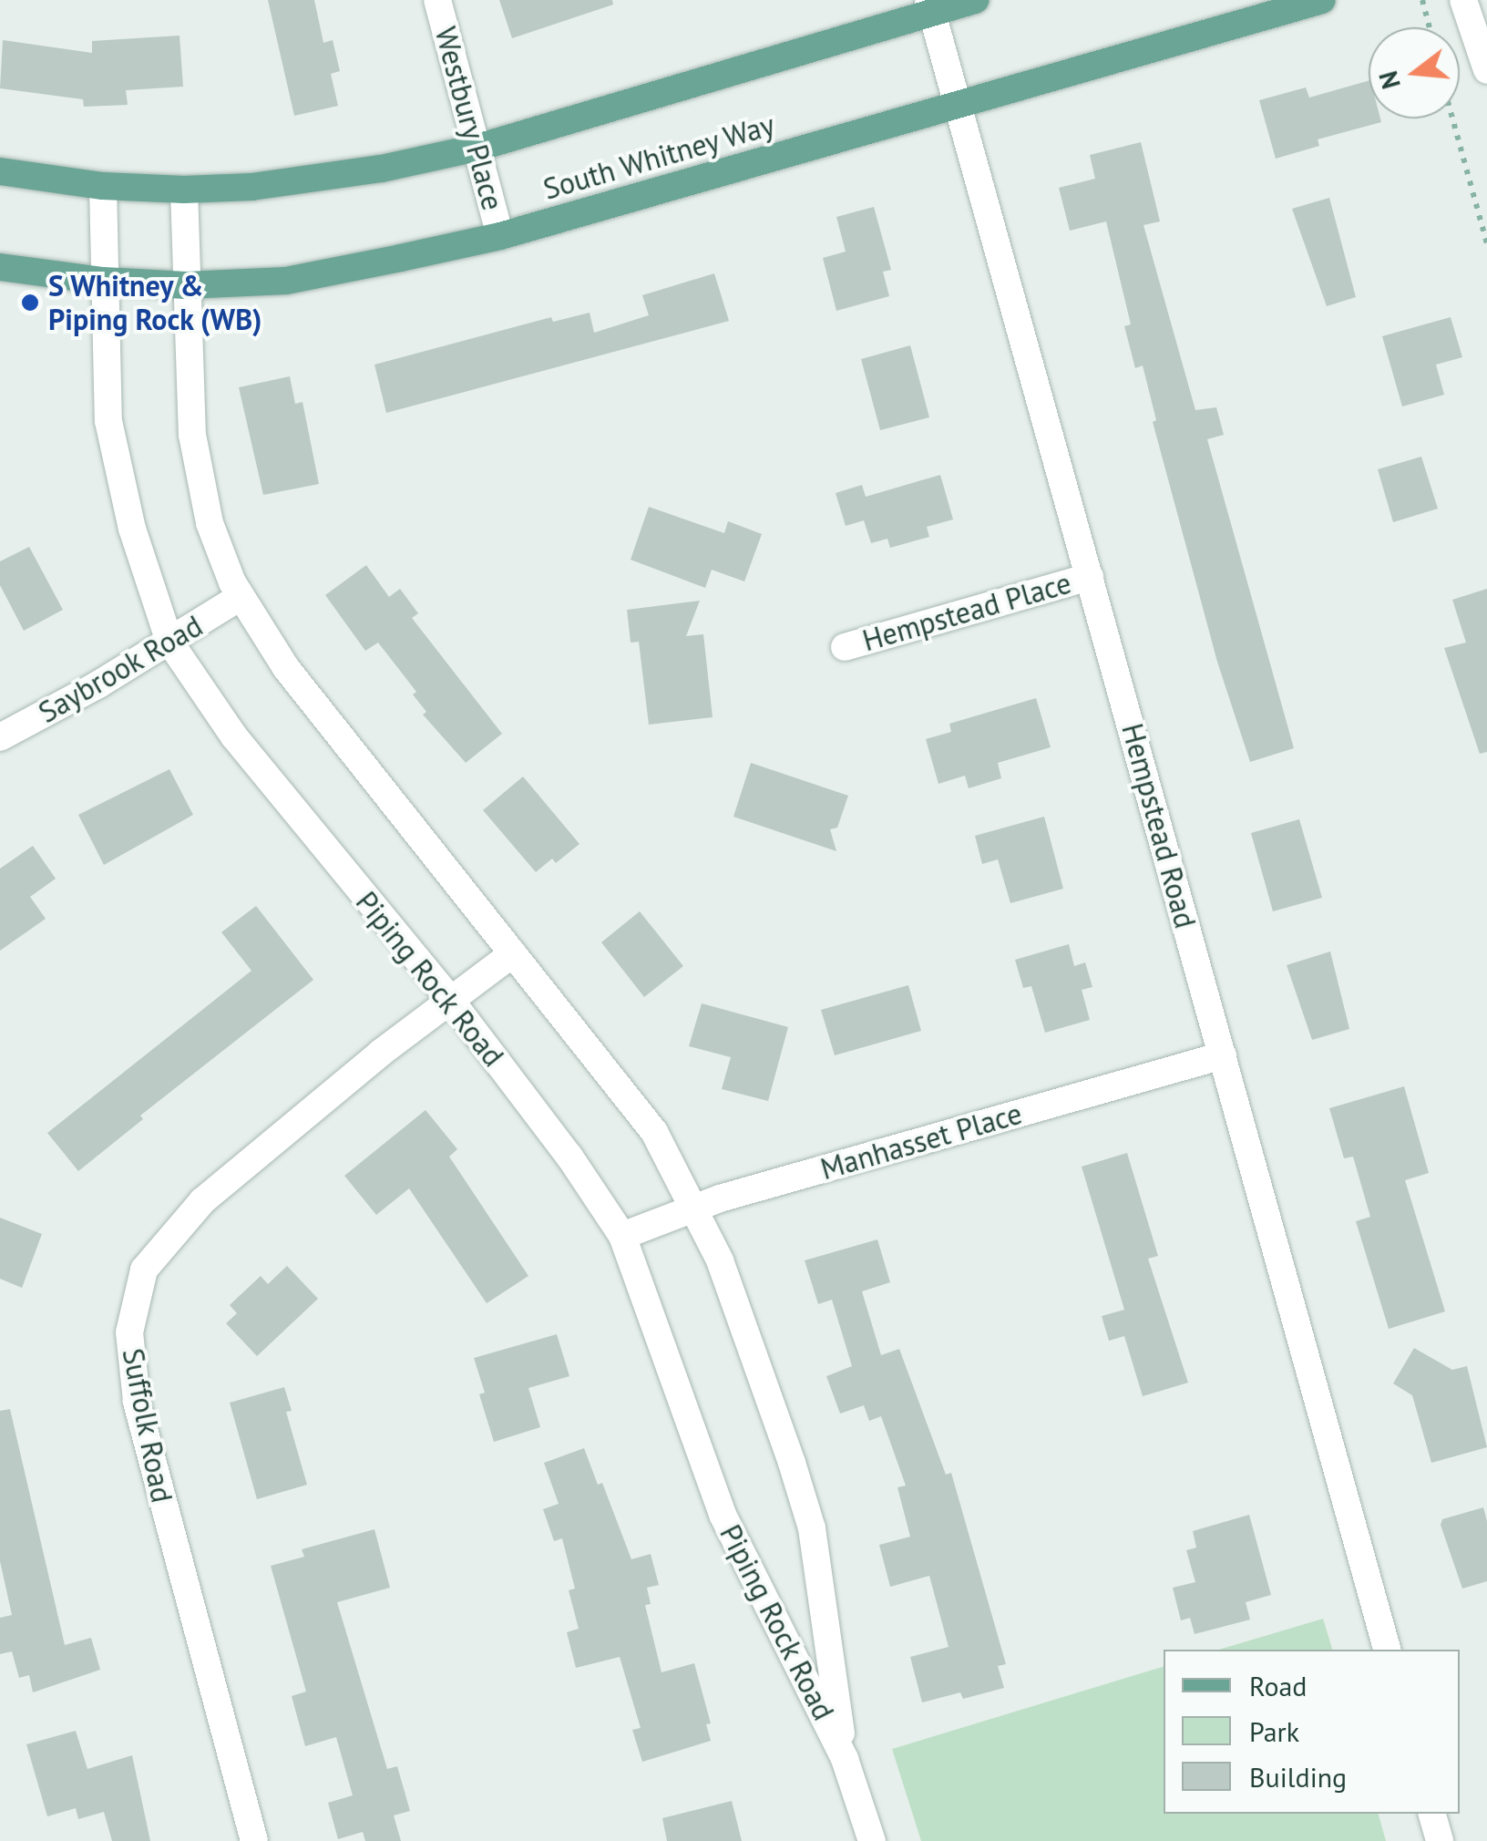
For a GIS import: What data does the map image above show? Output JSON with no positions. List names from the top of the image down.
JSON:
{
  "streets": {
    "main road": ["South Whitney Way"],
    "street": [
      "Westbury Place",
      "Hempstead Place",
      "Saybrook Road",
      "Hempstead Road",
      "Piping Rock Road",
      "Manhasset Place",
      "Suffolk Road"
    ]
  },
  "crossings": [
    ["Westbury Place", "South Whitney Way"],
    ["South Whitney Way", "Hempstead Road"],
    ["South Whitney Way", "Piping Rock Road"],
    ["Hempstead Place", "Hempstead Road"],
    ["Saybrook Road", "Piping Rock Road"],
    ["Hempstead Road", "Manhasset Place"],
    ["Piping Rock Road", "Manhasset Place"],
    ["Piping Rock Road", "Suffolk Road"]
  ],
  "places": ["S Whitney & Piping Rock (WB)"],
  "legend": ["Road", "Park", "Building"],
  "north": "left"
}
